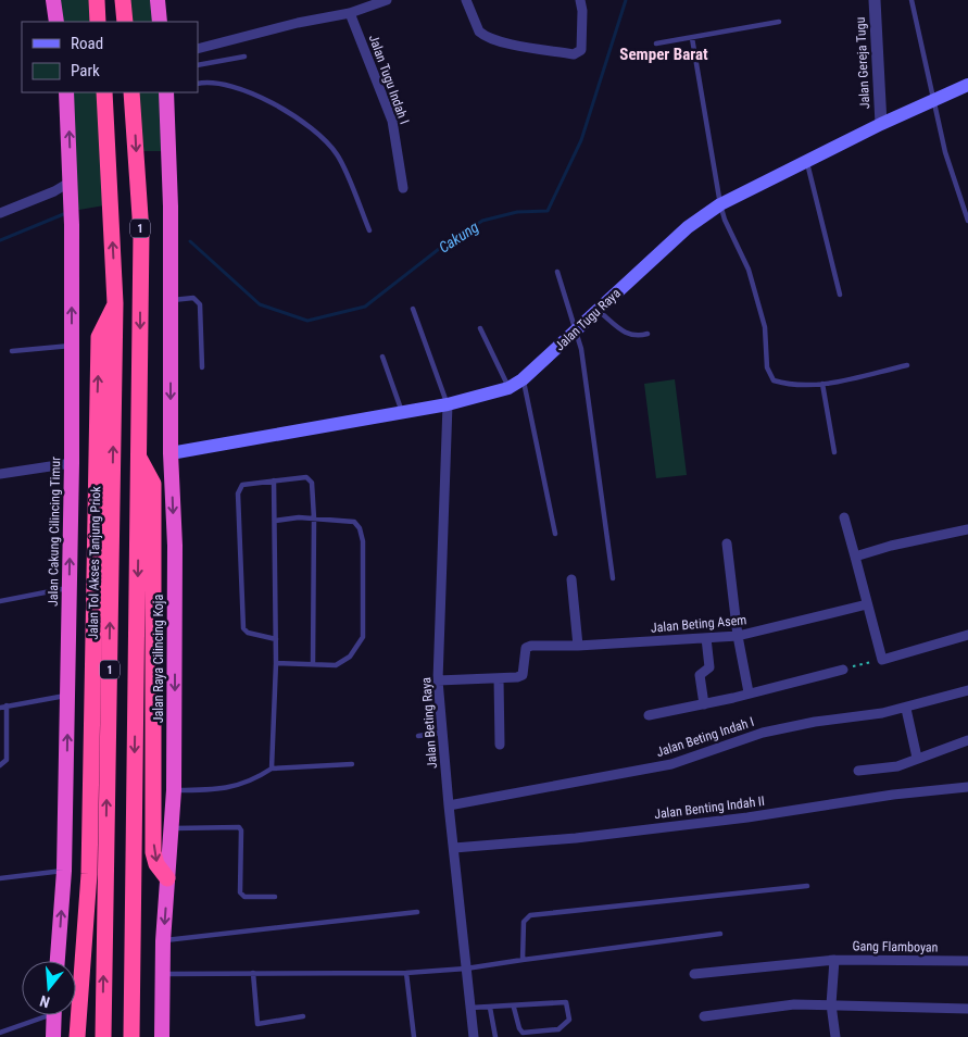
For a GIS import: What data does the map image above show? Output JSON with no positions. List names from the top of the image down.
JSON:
{
  "streets": {
    "highway": [
      "1",
      "Jalan Cakung Cilincing Timur",
      "Jalan Tol Akses Tanjung Priok",
      "Jalan Raya Cilincing Koja"
    ],
    "main road": ["Jalan Tugu Raya"],
    "street": [
      "Jalan Gereja Tugu",
      "Jalan Tugu Indah I",
      "Jalan Beting Asem",
      "Jalan Beting Raya",
      "Jalan Beting Indah I",
      "Jalan Benting Indah II",
      "Gang Flamboyan"
    ]
  },
  "crossings": [
    ["Jalan Gereja Tugu", "Jalan Tugu Raya"],
    ["Jalan Tugu Raya", "Jalan Raya Cilincing Koja"],
    ["Jalan Tugu Raya", "Jalan Beting Raya"],
    ["Jalan Beting Asem", "Jalan Beting Raya"],
    ["Jalan Beting Raya", "Jalan Beting Indah I"],
    ["Jalan Beting Raya", "Jalan Benting Indah II"]
  ],
  "districts": ["Semper Barat"],
  "water": ["Cakung"],
  "legend": ["Road", "Park"],
  "north": "bottom"
}
